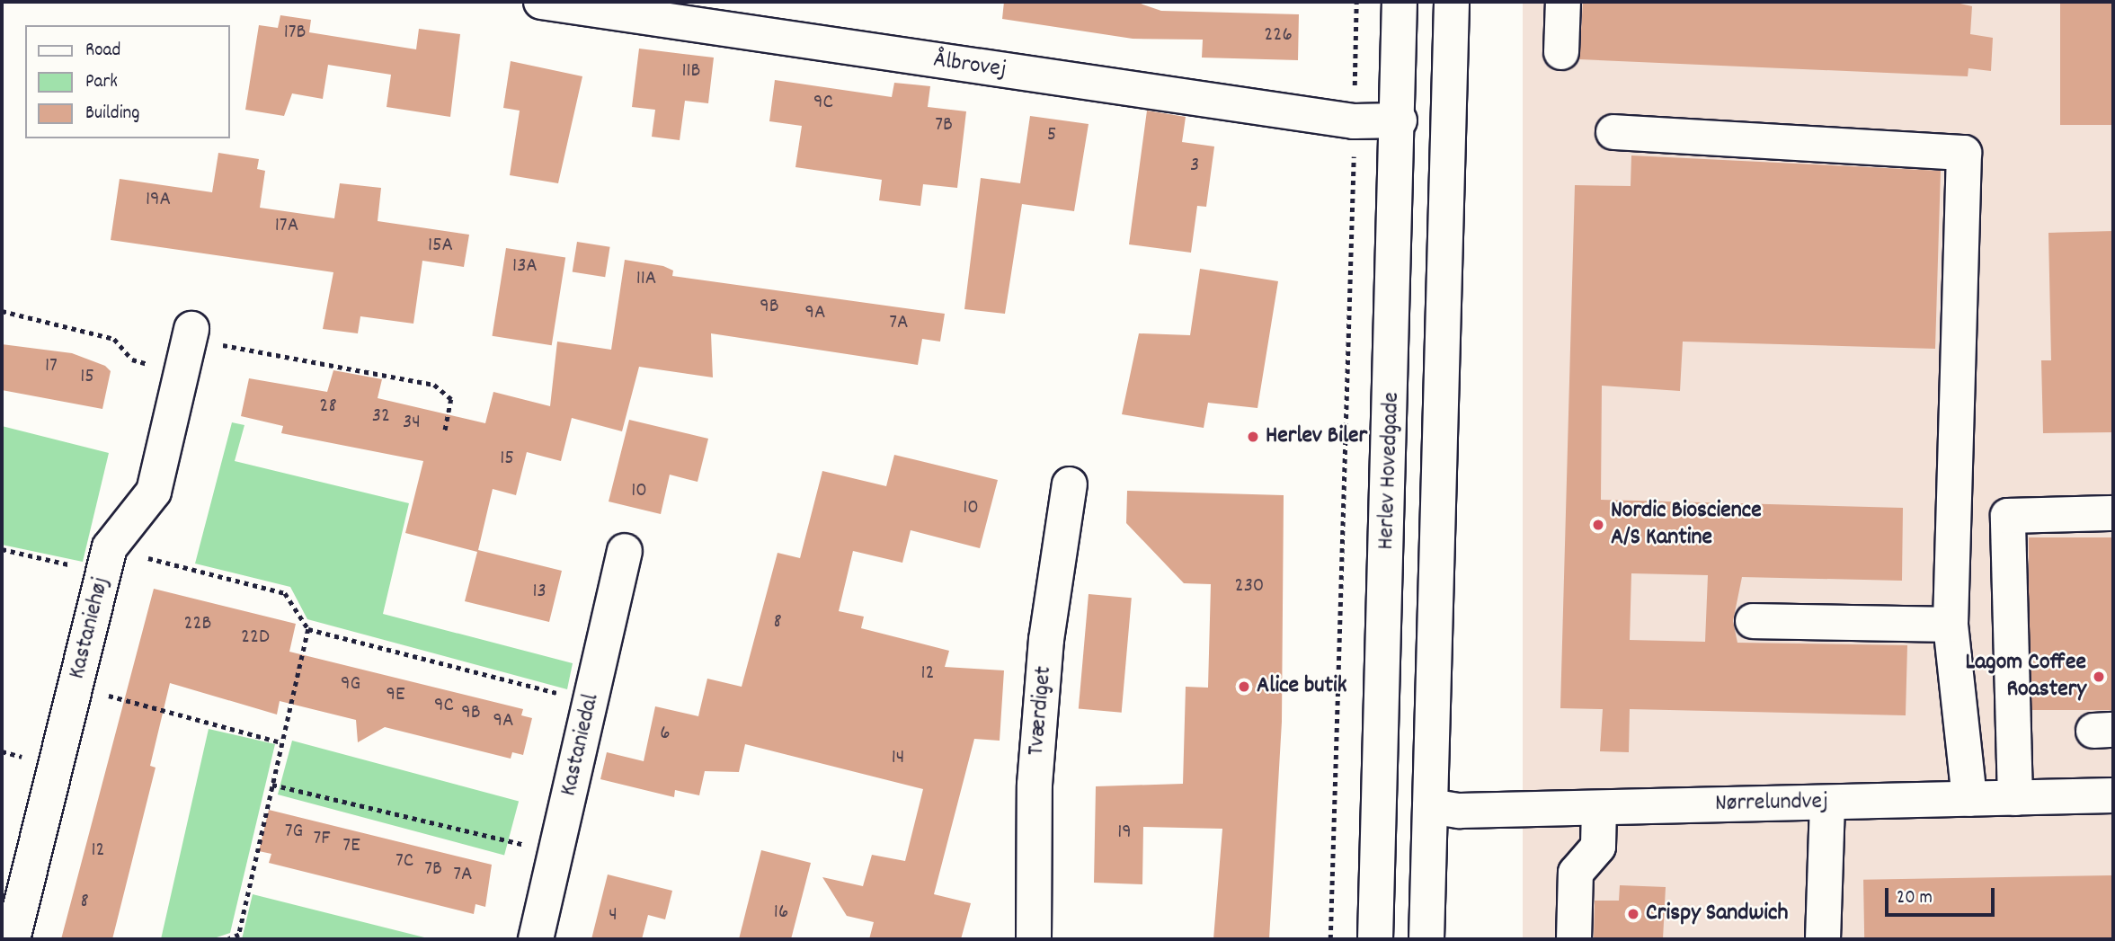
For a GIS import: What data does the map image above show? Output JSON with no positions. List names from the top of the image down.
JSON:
{
  "streets": {
    "street": [
      "Ålbrovej",
      "Herlev Hovedgade",
      "Kastaniehøj",
      "Tværdiget",
      "Kastaniedal",
      "Nørrelundvej"
    ]
  },
  "crossings": [
    ["Ålbrovej", "Herlev Hovedgade"],
    ["Herlev Hovedgade", "Nørrelundvej"]
  ],
  "places": [
    "Herlev Biler",
    "Nordic Bioscience A/S Kantine",
    "Lagom Coffee Roastery",
    "Alice butik",
    "Crispy Sandwich"
  ],
  "house_numbers": [
    "17B",
    "226",
    "11B",
    "9C",
    "7B",
    "5",
    "3",
    "19A",
    "17A",
    "15A",
    "13A",
    "11A",
    "9B",
    "9A",
    "7A",
    "17",
    "15",
    "28",
    "32",
    "34",
    "15",
    "10",
    "10",
    "230",
    "13",
    "8",
    "22B",
    "22D",
    "12",
    "9G",
    "9E",
    "9C",
    "9B",
    "9A",
    "6",
    "14",
    "7G",
    "19",
    "7F",
    "7E",
    "12",
    "7C",
    "7B",
    "7A",
    "8",
    "16",
    "4"
  ],
  "legend": ["Road", "Park", "Building"],
  "scale_bar": "20 m"
}
